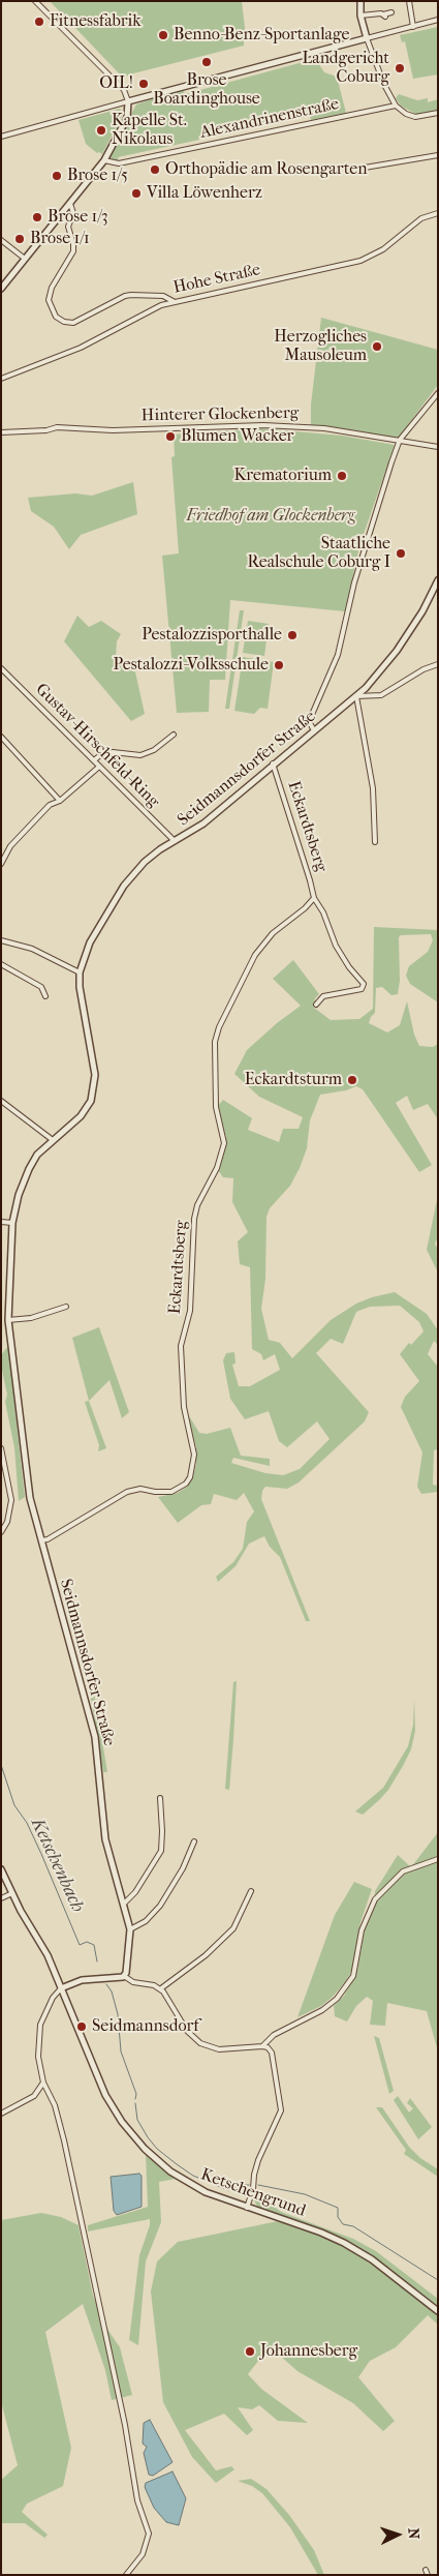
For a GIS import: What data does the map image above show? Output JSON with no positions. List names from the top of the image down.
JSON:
{
  "streets": {
    "street": [
      "Alexandrinenstraße",
      "Hohe Straße",
      "Hinterer Glockenberg",
      "Gustav-Hirschfeld-Ring",
      "Seidmannsdorfer Straße",
      "Eckardtsberg",
      "Ketschengrund"
    ]
  },
  "crossings": [
    ["Gustav-Hirschfeld-Ring", "Seidmannsdorfer Straße"],
    ["Seidmannsdorfer Straße", "Eckardtsberg"]
  ],
  "water": ["Ketschenbach"],
  "parks": ["Friedhof am Glockenberg"],
  "places": [
    "Fitnessfabrik",
    "Benno-Benz-Sportanlage",
    "Brose Boardinghouse",
    "Landgericht Coburg",
    "OIL!",
    "Kapelle St. Nikolaus",
    "Orthopädie am Rosengarten",
    "Brose 1/5",
    "Villa Löwenherz",
    "Brose 1/3",
    "Brose 1/1",
    "Herzogliches Mausoleum",
    "Blumen Wacker",
    "Krematorium",
    "Staatliche Realschule Coburg I",
    "Pestalozzisporthalle",
    "Pestalozzi-Volksschule",
    "Eckardtsturm",
    "Seidmannsdorf",
    "Johannesberg"
  ],
  "north": "right"
}
